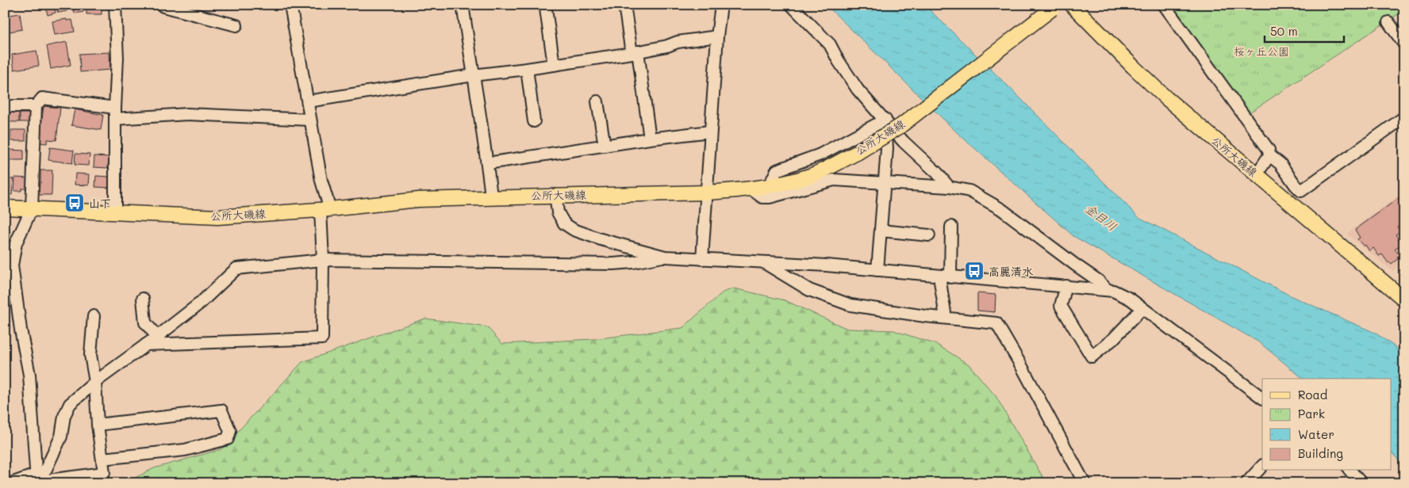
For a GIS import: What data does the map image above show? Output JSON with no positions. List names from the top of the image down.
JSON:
{
  "streets": {
    "main road": ["公所大磯線"]
  },
  "water": ["金目川"],
  "parks": ["桜ヶ丘公園"],
  "places": {
    "bus stop": ["山下", "高麗清水"]
  },
  "legend": [
    "Road",
    "Park",
    "Water",
    "Building"
  ],
  "scale_bar": "50 m"
}
